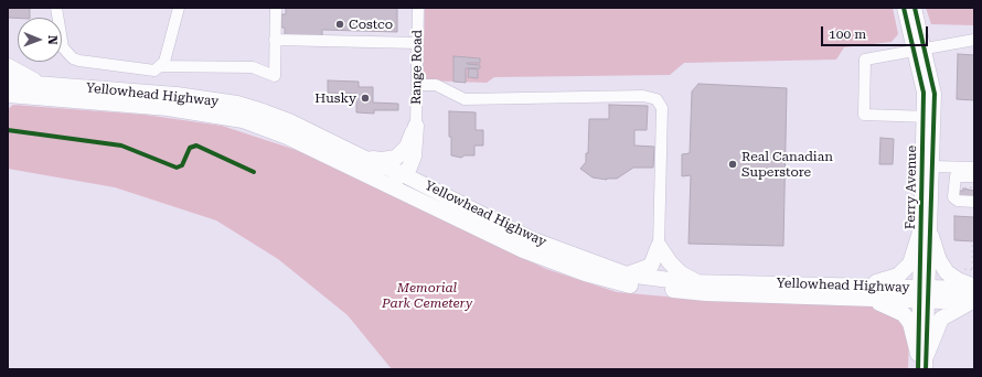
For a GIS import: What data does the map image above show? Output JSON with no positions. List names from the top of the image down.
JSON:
{
  "streets": {
    "highway": ["Yellowhead Highway"],
    "main road": ["Ferry Avenue"],
    "street": ["Range Road"]
  },
  "crossings": [
    ["Yellowhead Highway", "Ferry Avenue"]
  ],
  "parks": ["Memorial Park Cemetery"],
  "places": ["Costco", "Husky", "Real Canadian Superstore"],
  "scale_bar": "100 m",
  "north": "right"
}
